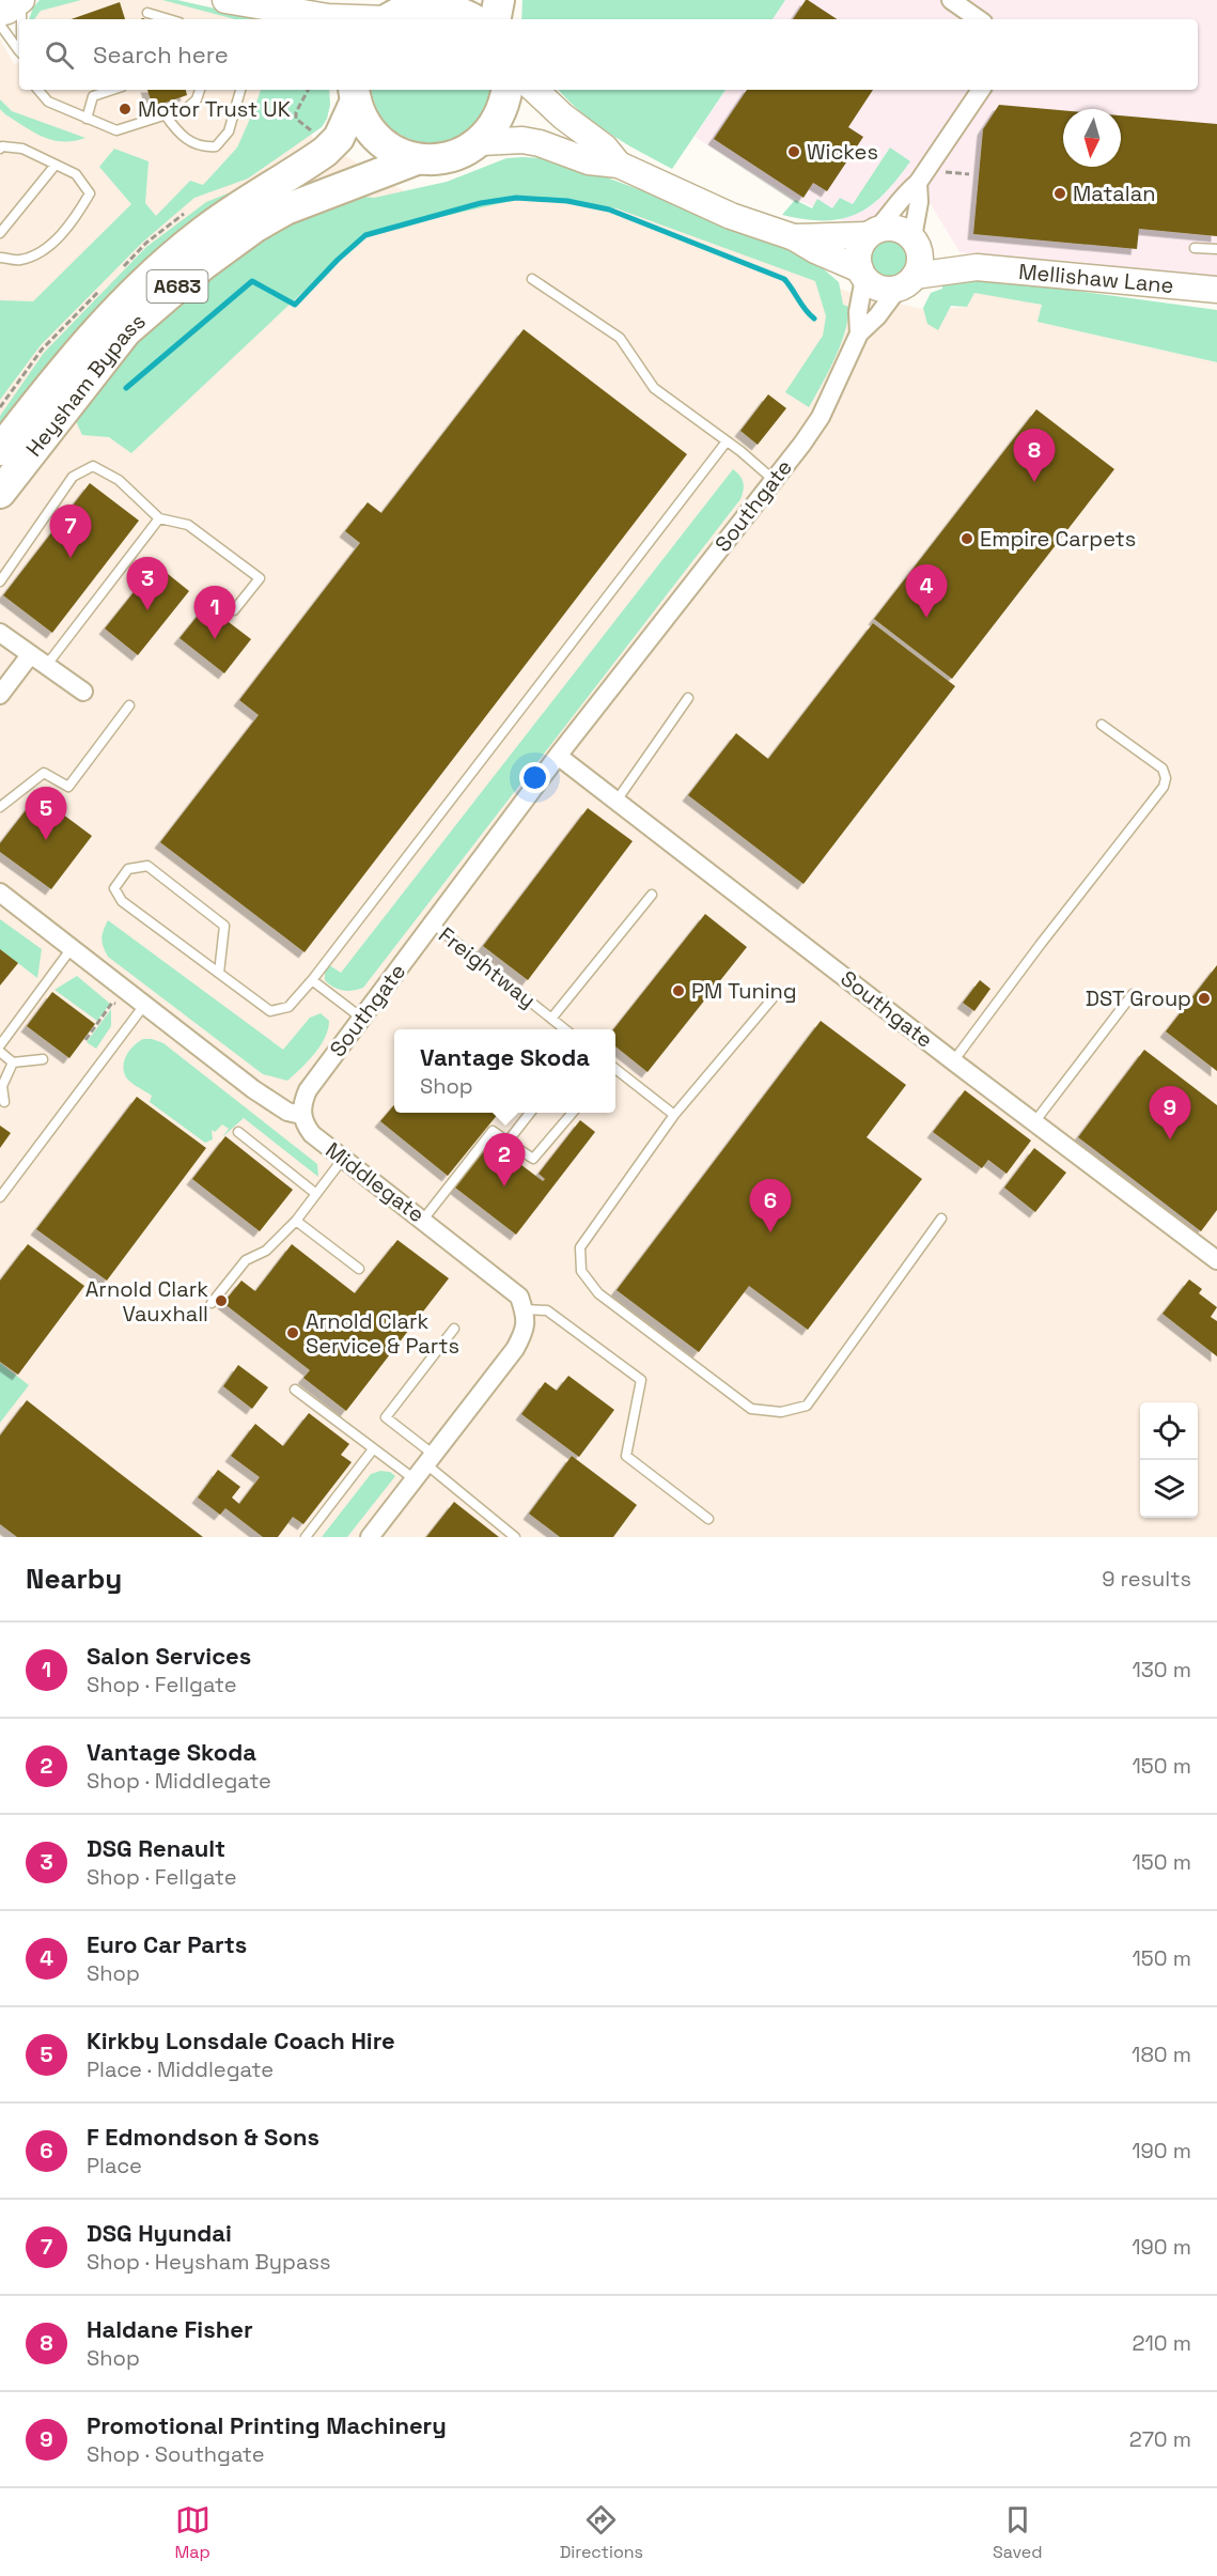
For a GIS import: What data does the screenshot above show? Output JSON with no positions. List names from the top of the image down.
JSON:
{
  "streets": {
    "highway": ["A683", "Heysham Bypass"],
    "main road": ["Mellishaw Lane"],
    "street": ["Southgate", "Middlegate"],
    "lane": ["Freightway"]
  },
  "crossings": [
    ["Mellishaw Lane", "Southgate"],
    ["A683", "Heysham Bypass"],
    ["Southgate", "Freightway"],
    ["Southgate", "Middlegate"]
  ],
  "places": [
    "Motor Trust UK",
    "Wickes",
    "Matalan",
    "Empire Carpets",
    "PM Tuning",
    "DST Group",
    "Arnold Clark Vauxhall",
    "Arnold Clark Service & Parts"
  ],
  "north": "bottom",
  "page": {
    "search": "Search here",
    "pins": [
      "8",
      "7",
      "3",
      "4",
      "1",
      "5",
      "9",
      "2",
      "6"
    ],
    "popup": ["Vantage Skoda", "Shop"],
    "heading": ["Nearby", "9 results"],
    "list": [
      {
        "mark": "1",
        "name": "Salon Services",
        "note": "Shop · Fellgate",
        "value": "130 m"
      },
      {
        "mark": "2",
        "name": "Vantage Skoda",
        "note": "Shop · Middlegate",
        "value": "150 m"
      },
      {
        "mark": "3",
        "name": "DSG Renault",
        "note": "Shop · Fellgate",
        "value": "150 m"
      },
      {
        "mark": "4",
        "name": "Euro Car Parts",
        "note": "Shop",
        "value": "150 m"
      },
      {
        "mark": "5",
        "name": "Kirkby Lonsdale Coach Hire",
        "note": "Place · Middlegate",
        "value": "180 m"
      },
      {
        "mark": "6",
        "name": "F Edmondson & Sons",
        "note": "Place",
        "value": "190 m"
      },
      {
        "mark": "7",
        "name": "DSG Hyundai",
        "note": "Shop · Heysham Bypass",
        "value": "190 m"
      },
      {
        "mark": "8",
        "name": "Haldane Fisher",
        "note": "Shop",
        "value": "210 m"
      },
      {
        "mark": "9",
        "name": "Promotional Printing Machinery",
        "note": "Shop · Southgate",
        "value": "270 m"
      }
    ],
    "nav": ["Map", "Directions", "Saved"]
  }
}
